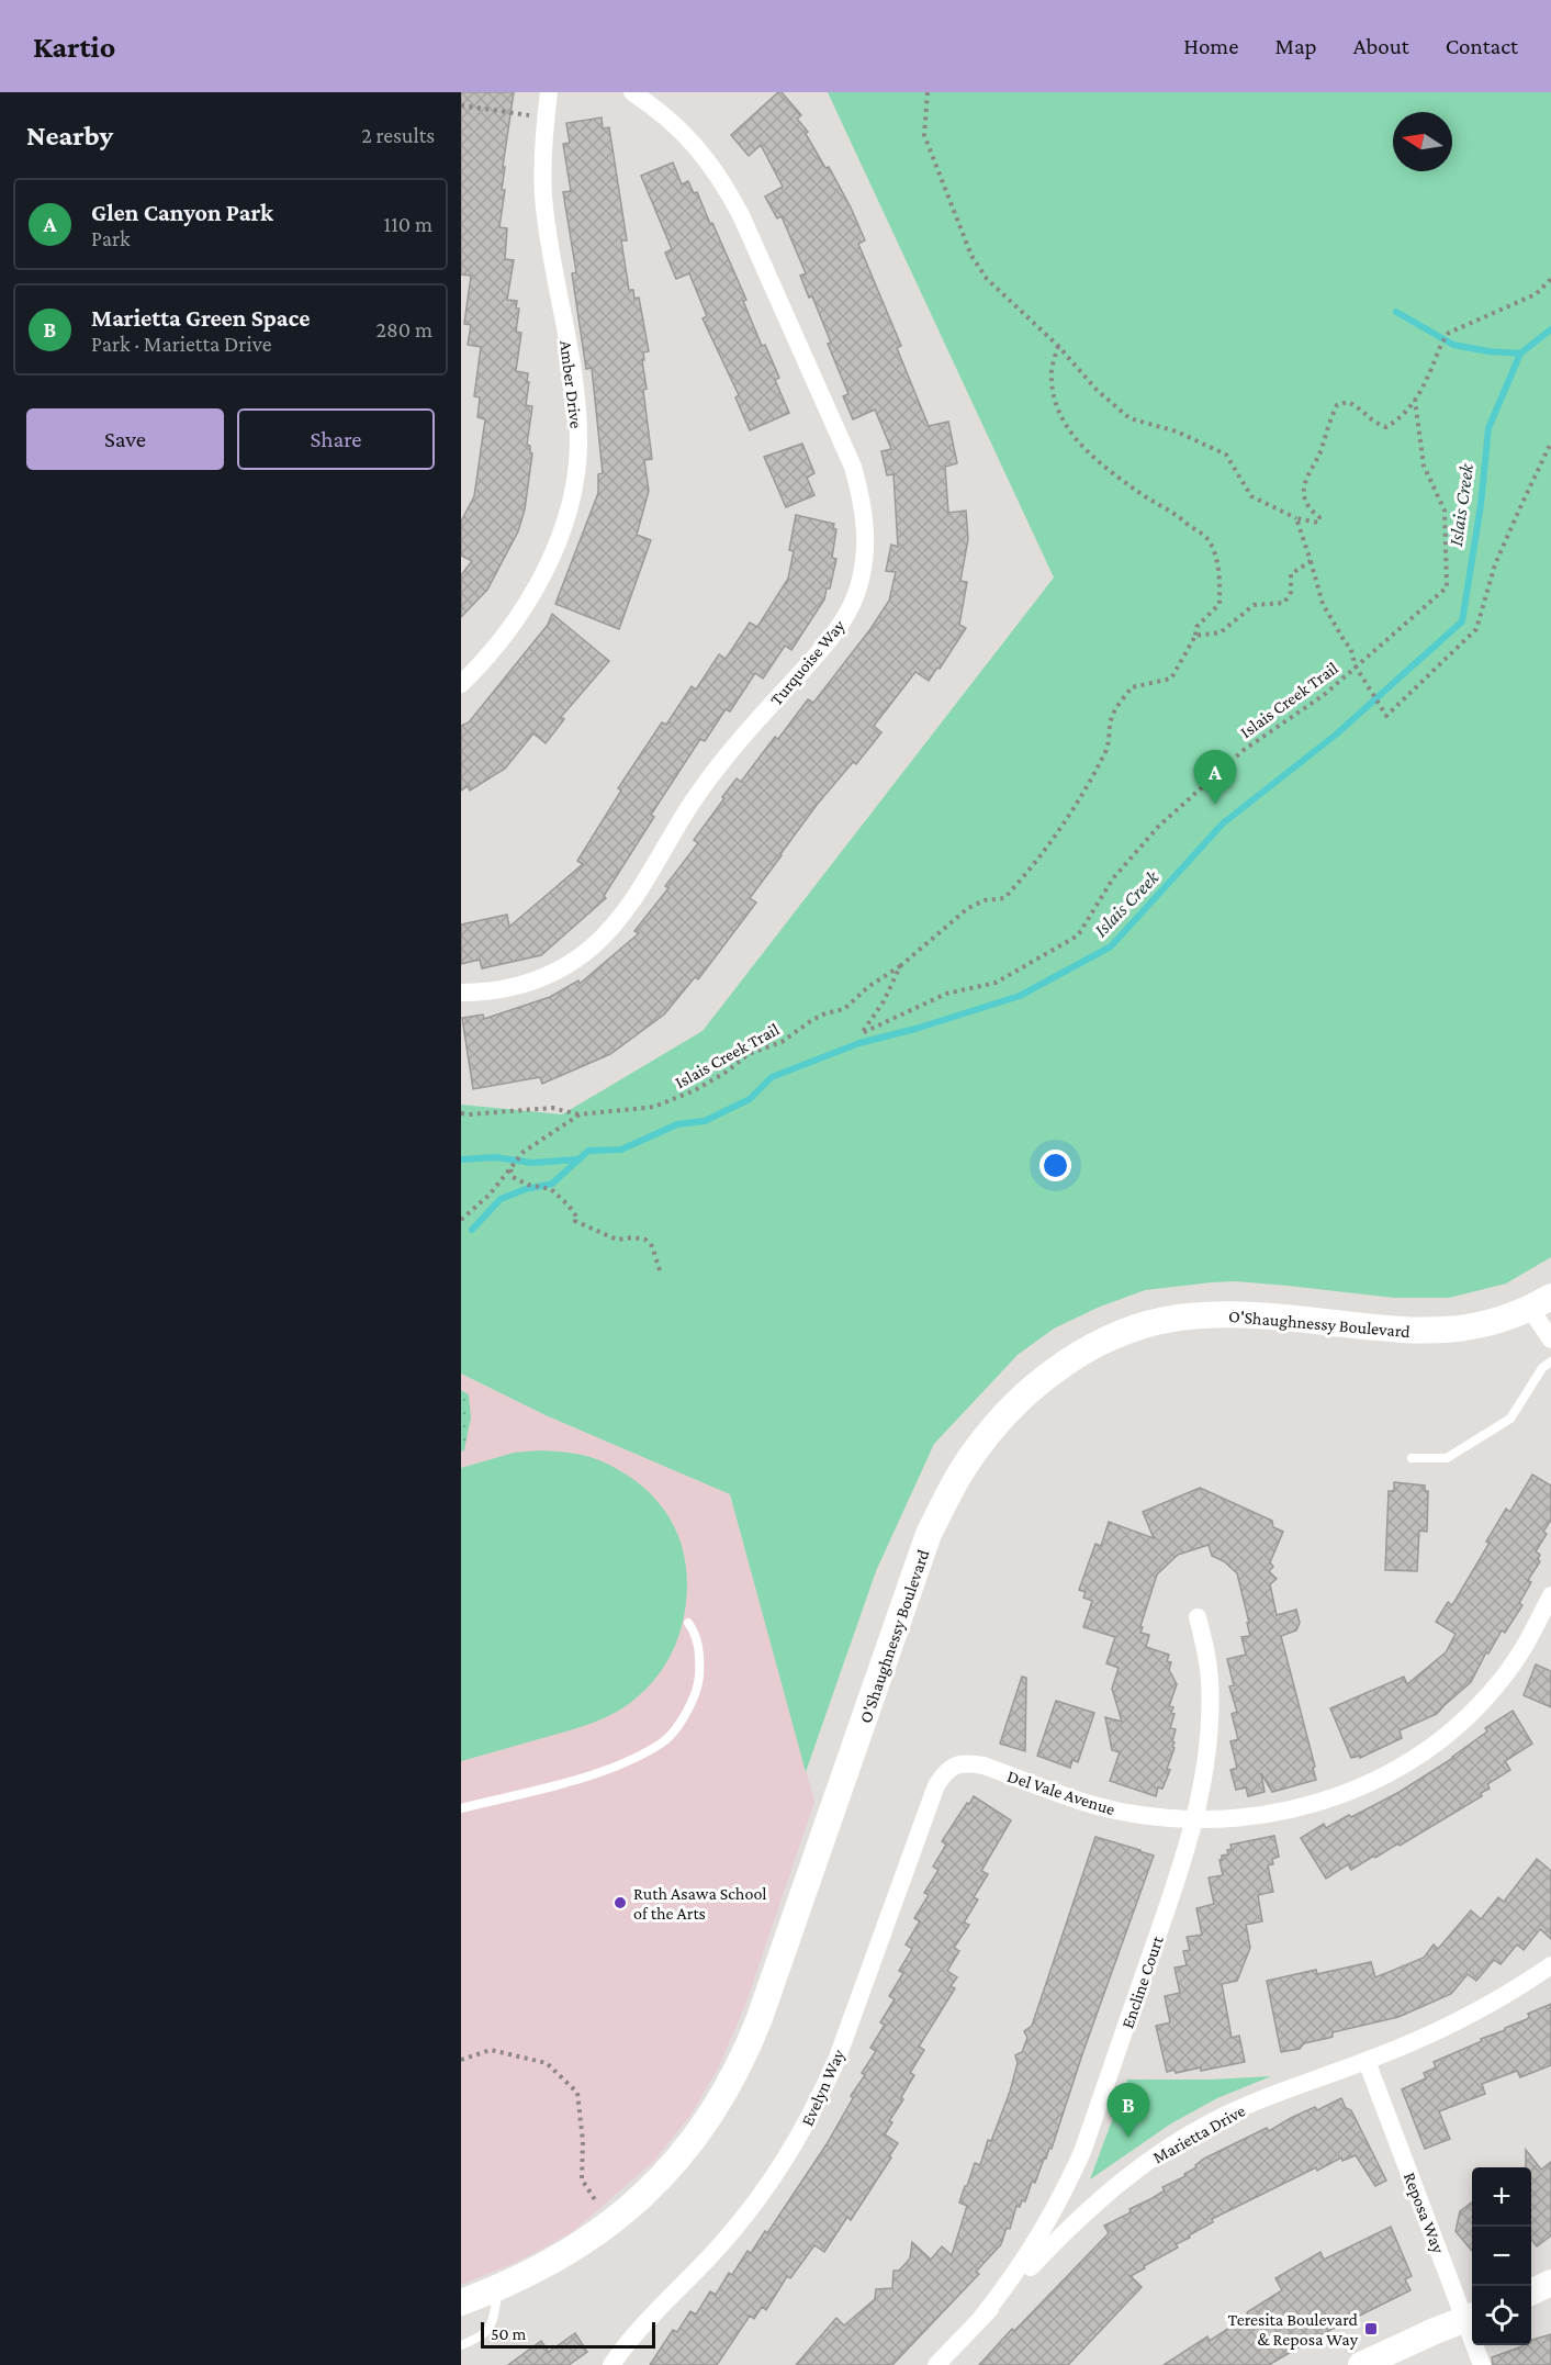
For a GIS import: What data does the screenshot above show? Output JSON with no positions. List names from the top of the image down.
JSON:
{
  "streets": {
    "main road": ["O'Shaughnessy Boulevard"],
    "street": [
      "Amber Drive",
      "Turquoise Way",
      "Del Vale Avenue",
      "Encline Court",
      "Evelyn Way",
      "Marietta Drive",
      "Reposa Way"
    ],
    "path": ["Islais Creek Trail"]
  },
  "crossings": [
    ["Del Vale Avenue", "Encline Court"],
    ["Del Vale Avenue", "Evelyn Way"],
    ["Encline Court", "Marietta Drive"],
    ["Marietta Drive", "Reposa Way"]
  ],
  "water": ["Islais Creek"],
  "places": {
    "other": ["Ruth Asawa School of the Arts"],
    "transit": ["Teresita Boulevard & Reposa Way"]
  },
  "scale_bar": "50 m",
  "north": "left",
  "page": {
    "header": "Kartio",
    "nav": [
      "Home",
      "Map",
      "About",
      "Contact"
    ],
    "heading": ["Nearby", "2 results"],
    "list": [
      {
        "mark": "A",
        "name": "Glen Canyon Park",
        "note": "Park",
        "value": "110 m"
      },
      {
        "mark": "B",
        "name": "Marietta Green Space",
        "note": "Park · Marietta Drive",
        "value": "280 m"
      }
    ],
    "buttons": ["Save", "Share"],
    "pins": ["A", "B"],
    "map_buttons": ["+", "−"],
    "scale": "50 m"
  }
}
